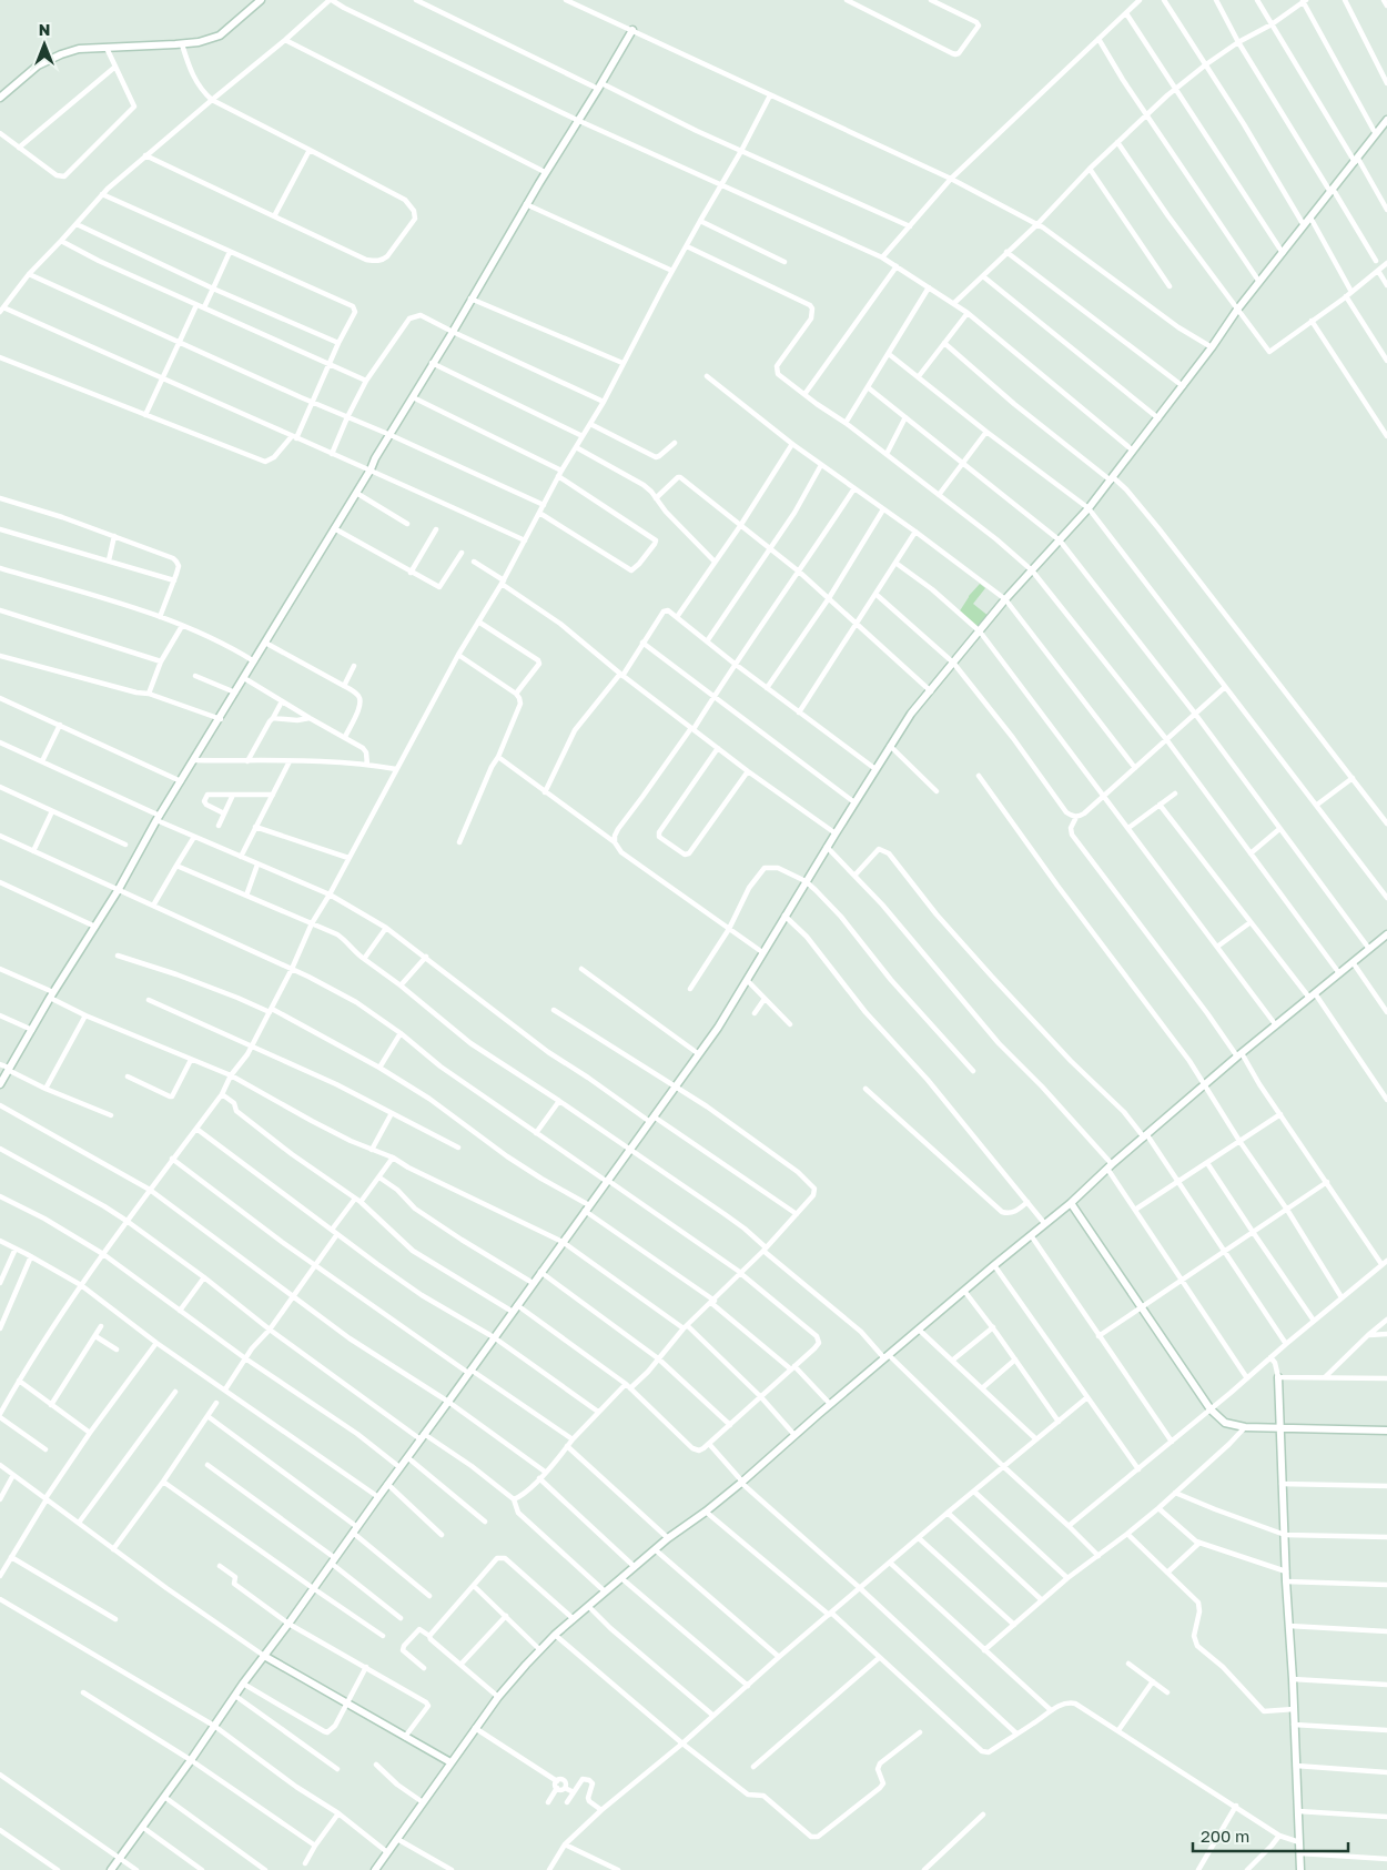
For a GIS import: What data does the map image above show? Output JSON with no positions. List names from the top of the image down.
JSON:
{
  "scale_bar": "200 m",
  "north": "top"
}
